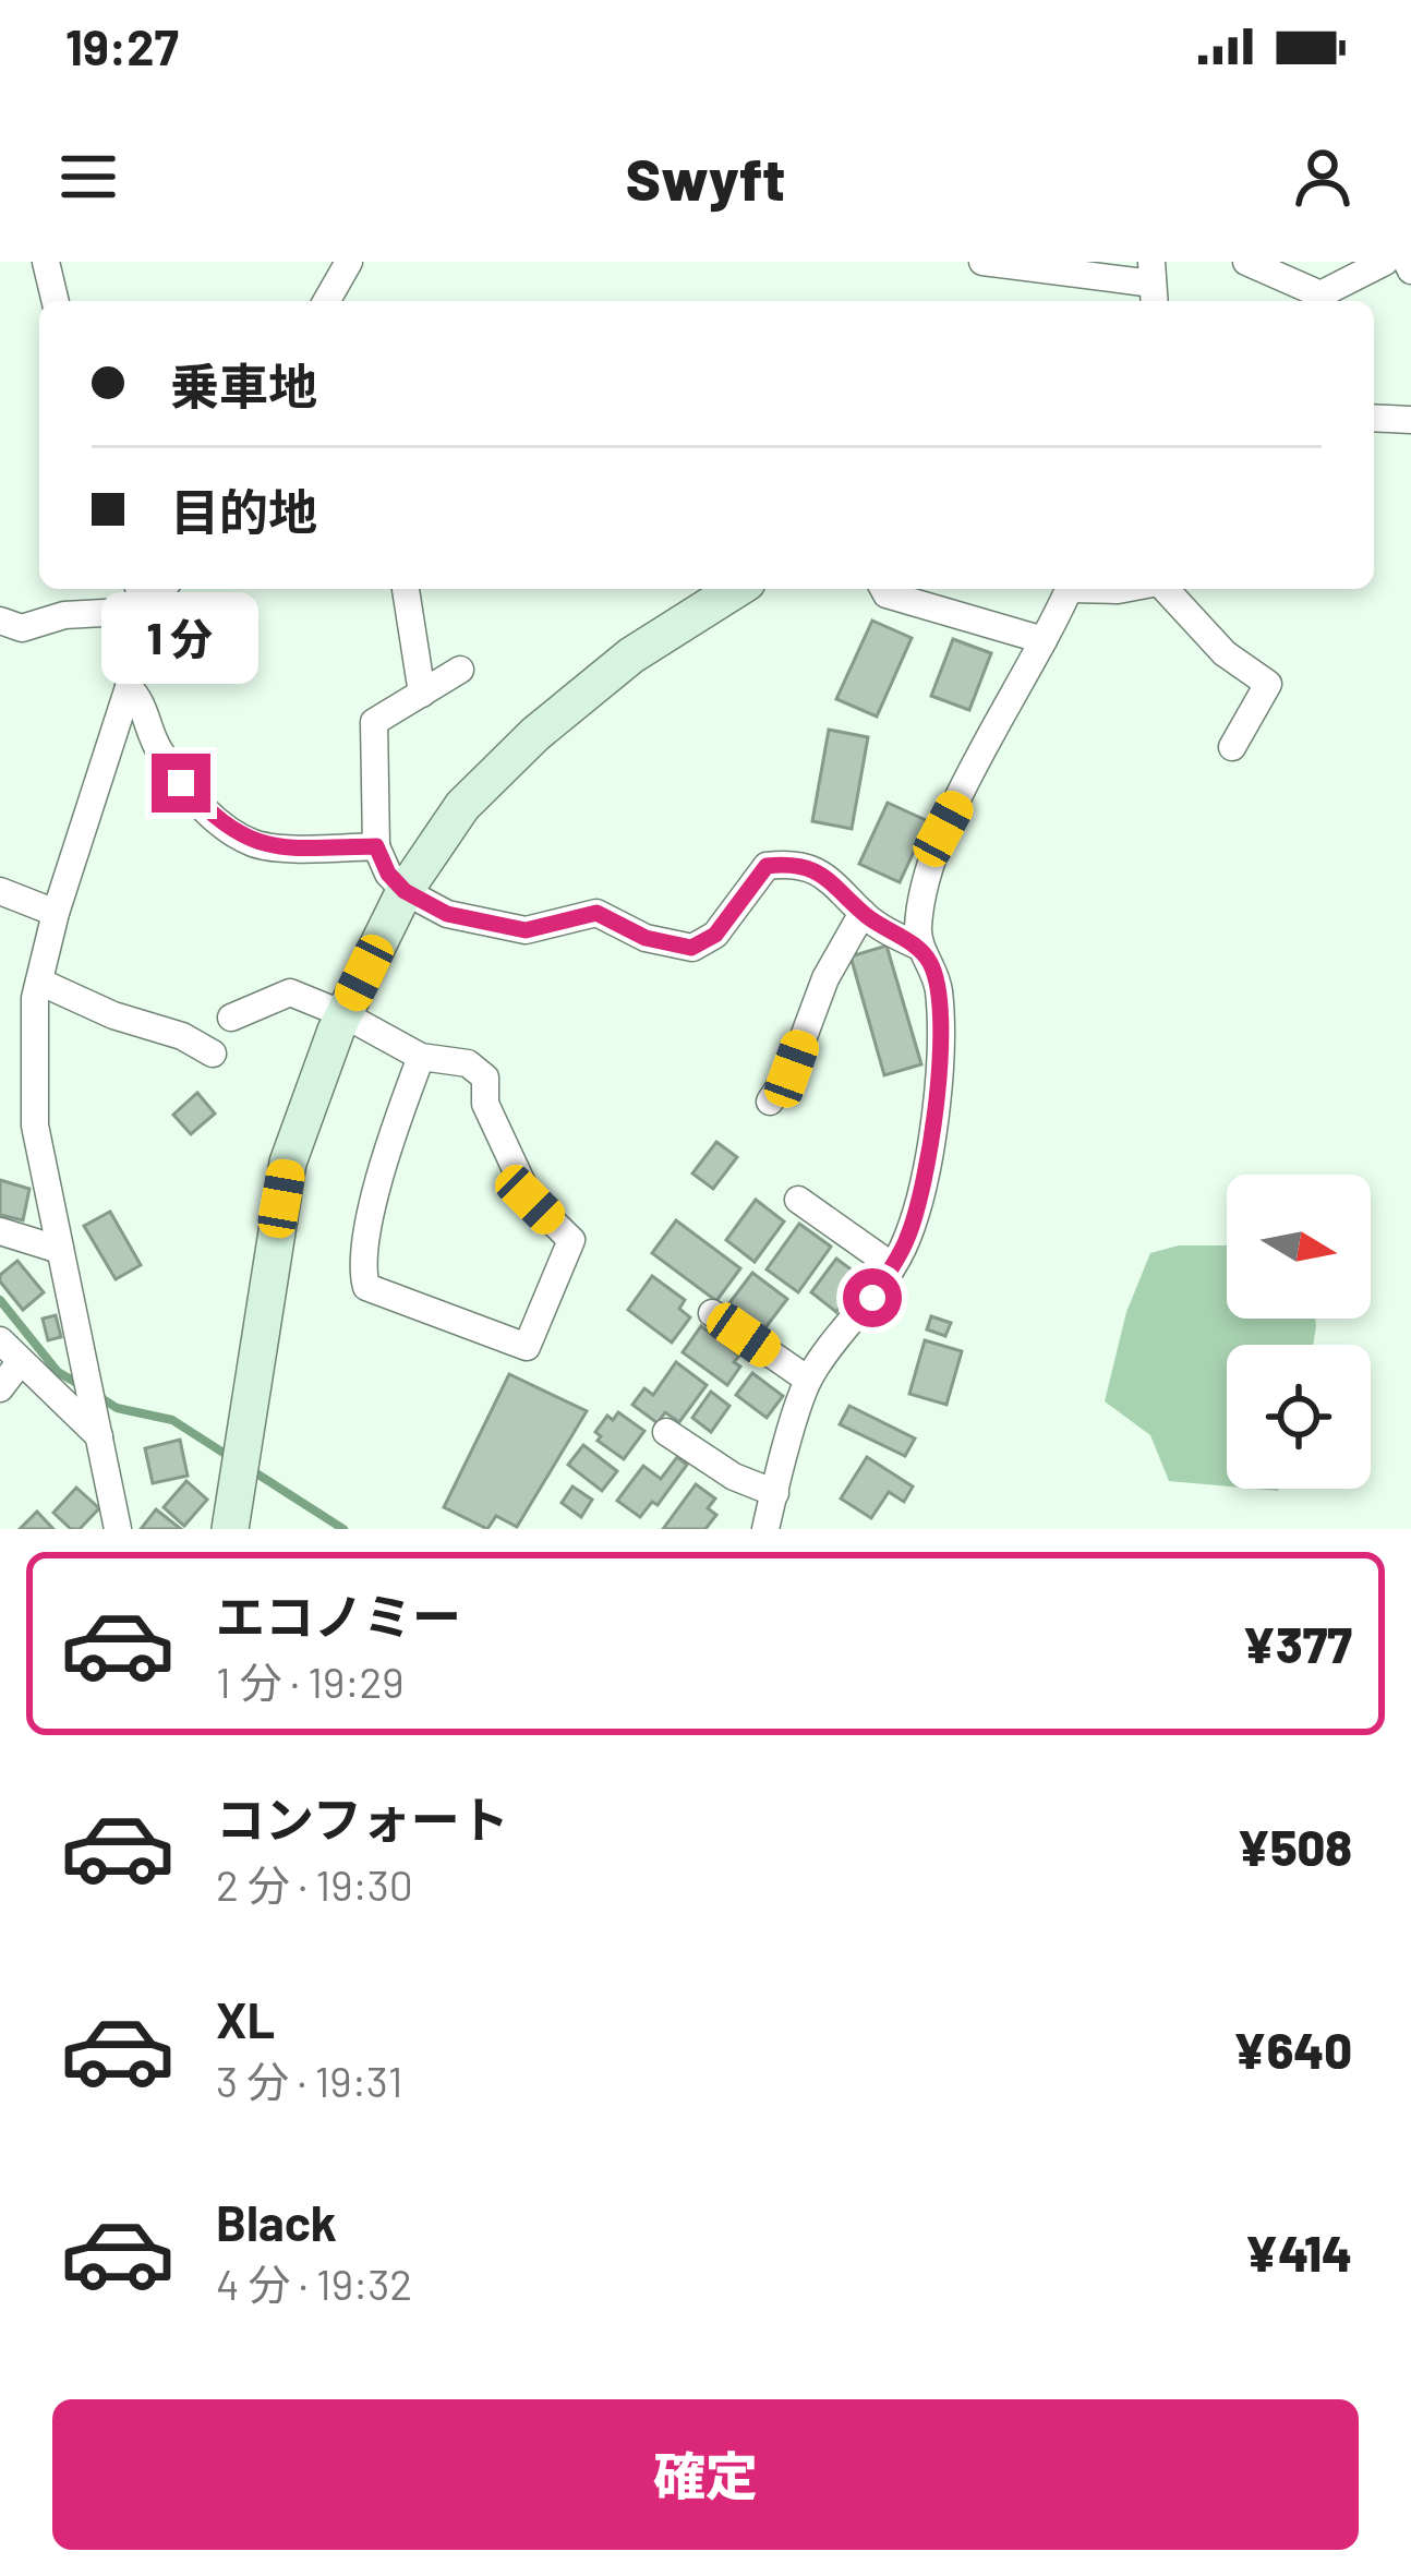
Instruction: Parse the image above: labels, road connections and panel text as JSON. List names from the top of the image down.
{
  "north": "right",
  "page": {
    "status": "19:27",
    "header": "Swyft",
    "banner": ["乗車地", "目的地"],
    "bubble": "1 分",
    "list": [
      {
        "name": "エコノミー",
        "note": "1 分 · 19:29",
        "value": "¥377"
      },
      {
        "name": "コンフォート",
        "note": "2 分 · 19:30",
        "value": "¥508"
      },
      {
        "name": "XL",
        "note": "3 分 · 19:31",
        "value": "¥640"
      },
      {
        "name": "Black",
        "note": "4 分 · 19:32",
        "value": "¥414"
      }
    ],
    "buttons": "確定"
  }
}
